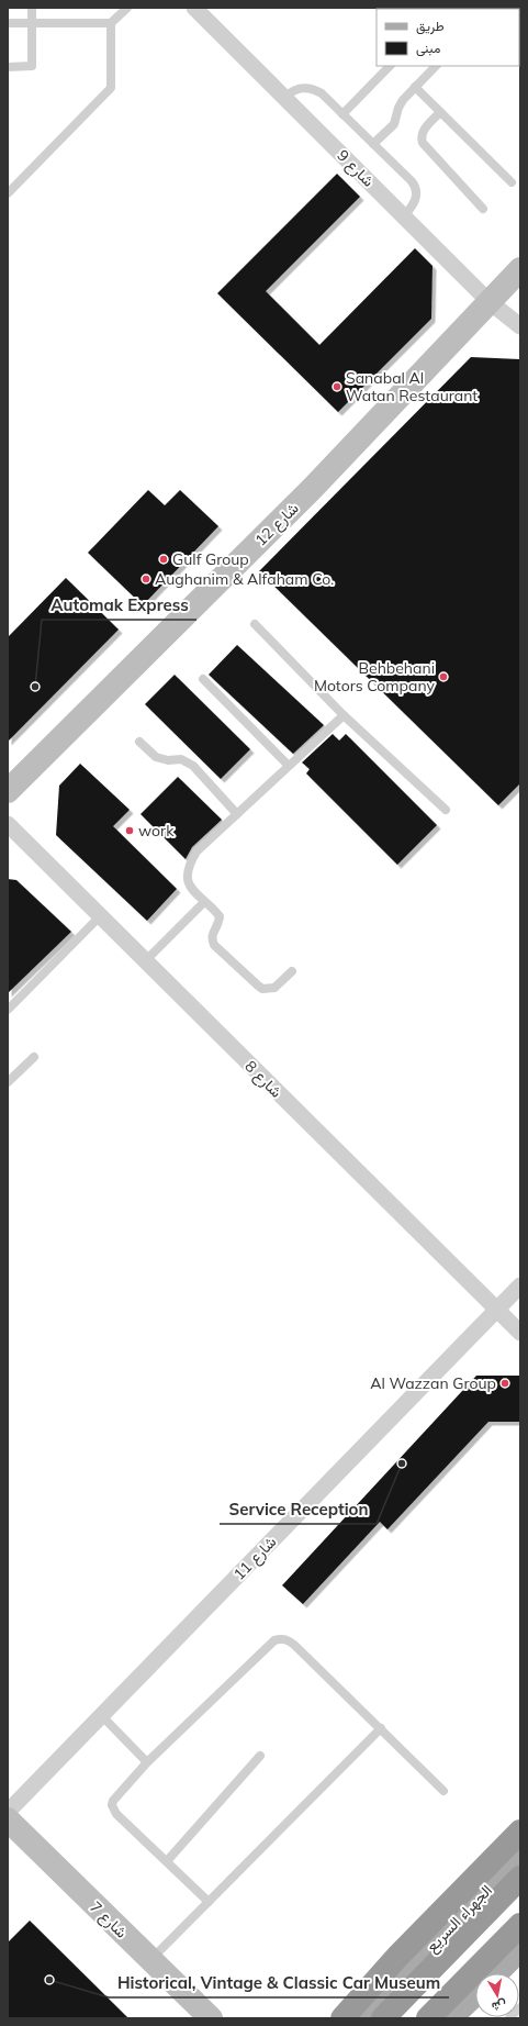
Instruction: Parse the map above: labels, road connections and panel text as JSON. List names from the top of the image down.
{
  "streets": {
    "highway": ["الجهراء السريع"],
    "street": [
      "شارع 9",
      "شارع 12",
      "شارع 8",
      "شارع 11",
      "شارع 7"
    ]
  },
  "crossings": [
    ["شارع 9", "شارع 12"],
    ["شارع 8", "شارع 11"]
  ],
  "places": [
    "Sanabal Al Watan Restaurant",
    "Gulf Group",
    "Aughanim & Alfaham Co.",
    "Behbehani Motors Company",
    "Automak Express",
    "work",
    "Al Wazzan Group",
    "Service Reception",
    "Historical, Vintage & Classic Car Museum"
  ],
  "legend": ["طريق", "مبنى"],
  "north": "bottom"
}
